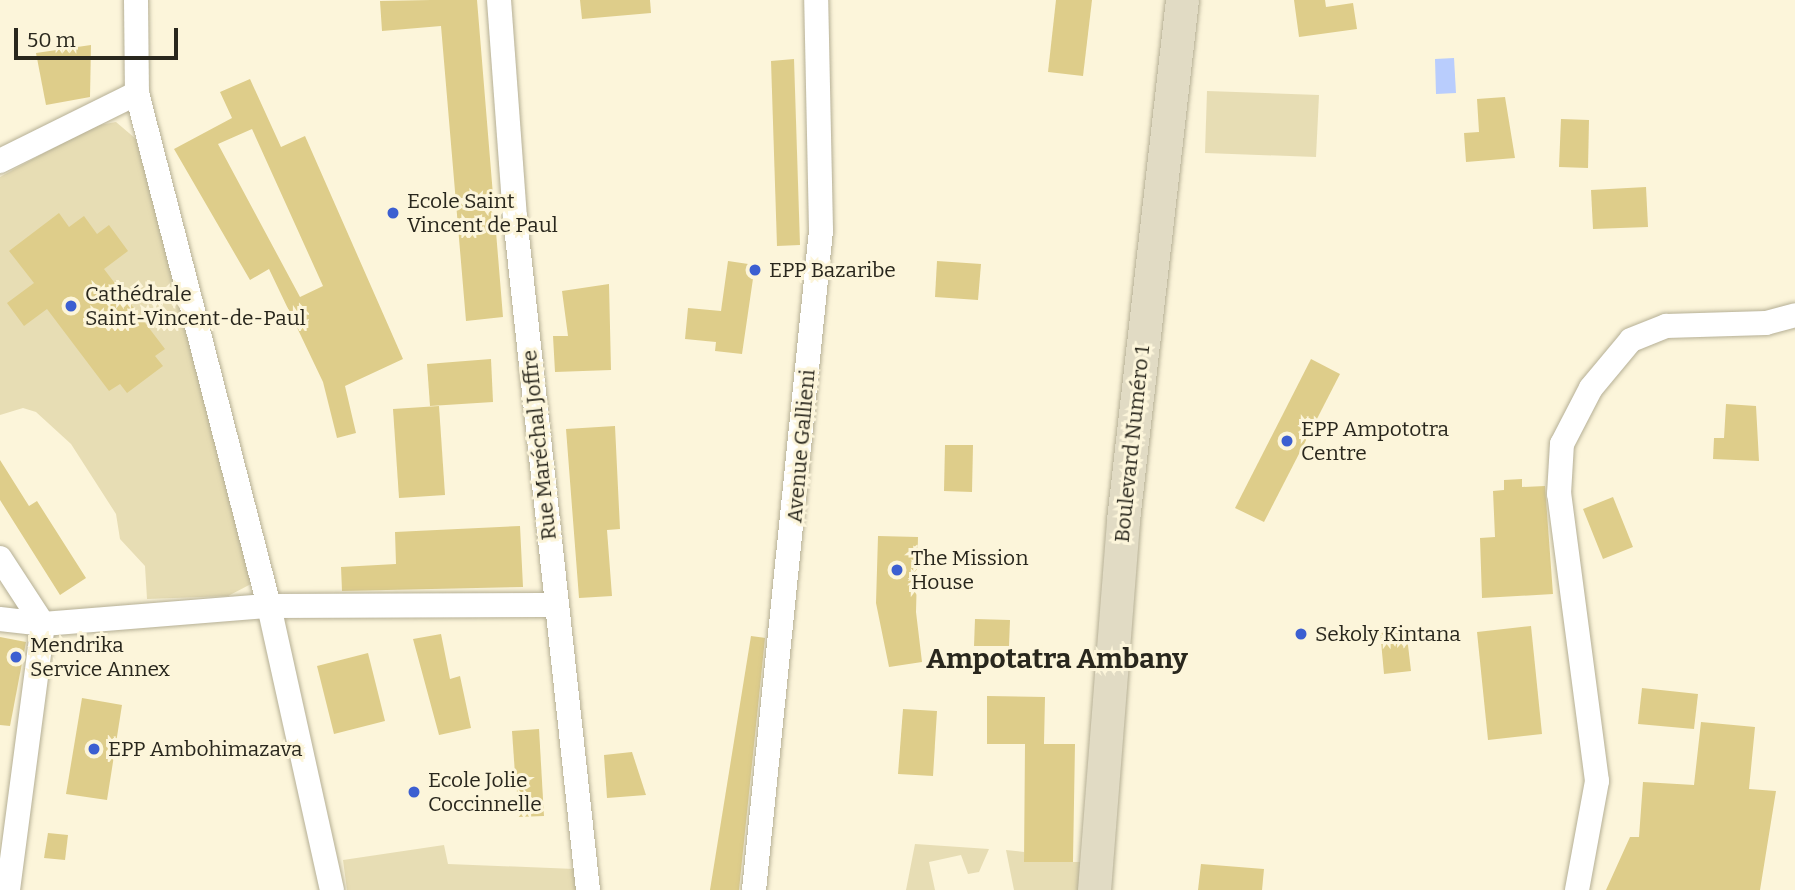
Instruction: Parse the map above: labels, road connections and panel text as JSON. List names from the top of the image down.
{
  "streets": {
    "main road": ["Boulevard Numéro 1"],
    "street": ["Rue Maréchal Joffre", "Avenue Gallieni"]
  },
  "districts": ["Ampotatra Ambany"],
  "places": [
    "Ecole Saint Vincent de Paul",
    "EPP Bazaribe",
    "Cathédrale Saint-Vincent-de-Paul",
    "EPP Ampototra Centre",
    "The Mission House",
    "Sekoly Kintana",
    "Mendrika Service Annex",
    "EPP Ambohimazava",
    "Ecole Jolie Coccinnelle"
  ],
  "scale_bar": "50 m"
}
